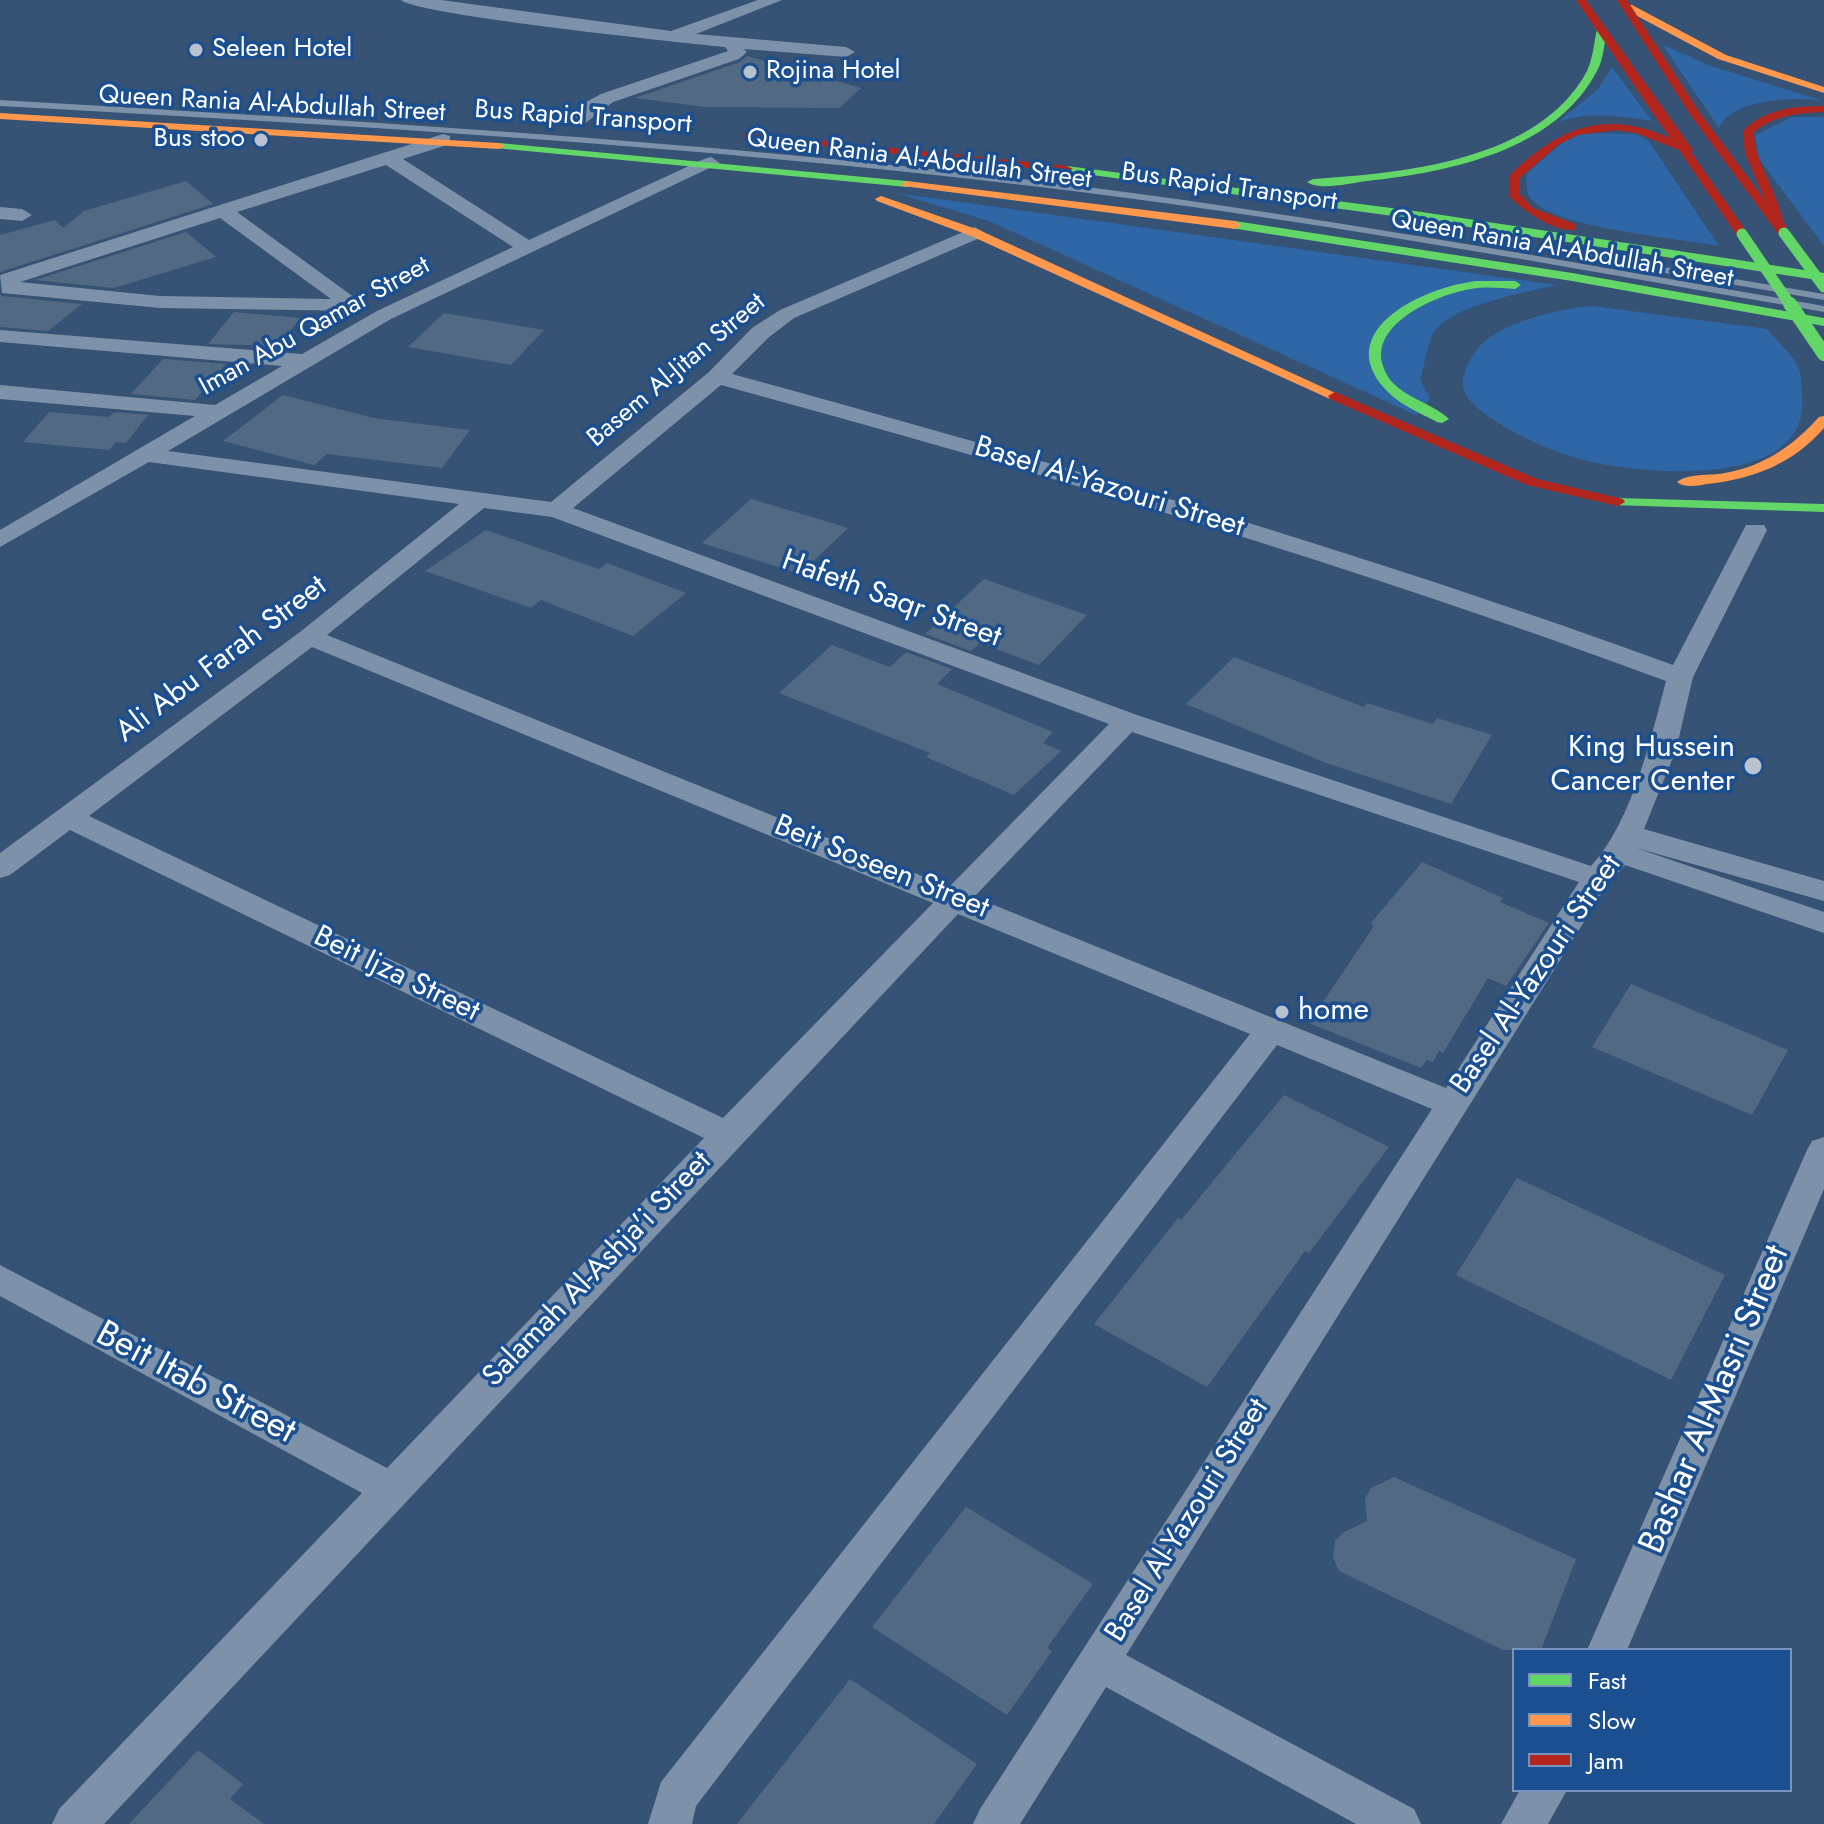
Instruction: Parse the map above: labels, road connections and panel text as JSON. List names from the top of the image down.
{
  "streets": {
    "main road": ["Queen Rania Al-Abdullah Street"],
    "street": [
      "Iman Abu Qamar Street",
      "Basem Al-Jitan Street",
      "Basel Al-Yazouri Street",
      "Hafeth Saqr Street",
      "Ali Abu Farah Street",
      "Beit Soseen Street",
      "Beit Ijza Street",
      "Salamah Al-Ashja'i Street",
      "Beit Itab Street",
      "Bashar Al-Masri Street"
    ],
    "lane": ["Bus Rapid Transport"]
  },
  "crossings": [
    ["Queen Rania Al-Abdullah Street", "Iman Abu Qamar Street"],
    ["Iman Abu Qamar Street", "Hafeth Saqr Street"],
    ["Basem Al-Jitan Street", "Basel Al-Yazouri Street"],
    ["Basem Al-Jitan Street", "Hafeth Saqr Street"],
    ["Basel Al-Yazouri Street", "Hafeth Saqr Street"],
    ["Basel Al-Yazouri Street", "Beit Soseen Street"],
    ["Hafeth Saqr Street", "Ali Abu Farah Street"],
    ["Hafeth Saqr Street", "Salamah Al-Ashja'i Street"],
    ["Ali Abu Farah Street", "Beit Soseen Street"],
    ["Ali Abu Farah Street", "Beit Ijza Street"],
    ["Beit Soseen Street", "Salamah Al-Ashja'i Street"],
    ["Beit Ijza Street", "Salamah Al-Ashja'i Street"],
    ["Salamah Al-Ashja'i Street", "Beit Itab Street"]
  ],
  "places": [
    "Seleen Hotel",
    "Rojina Hotel",
    "Bus stoo",
    "King Hussein Cancer Center",
    "home"
  ],
  "legend": ["Fast", "Slow", "Jam"]
}
